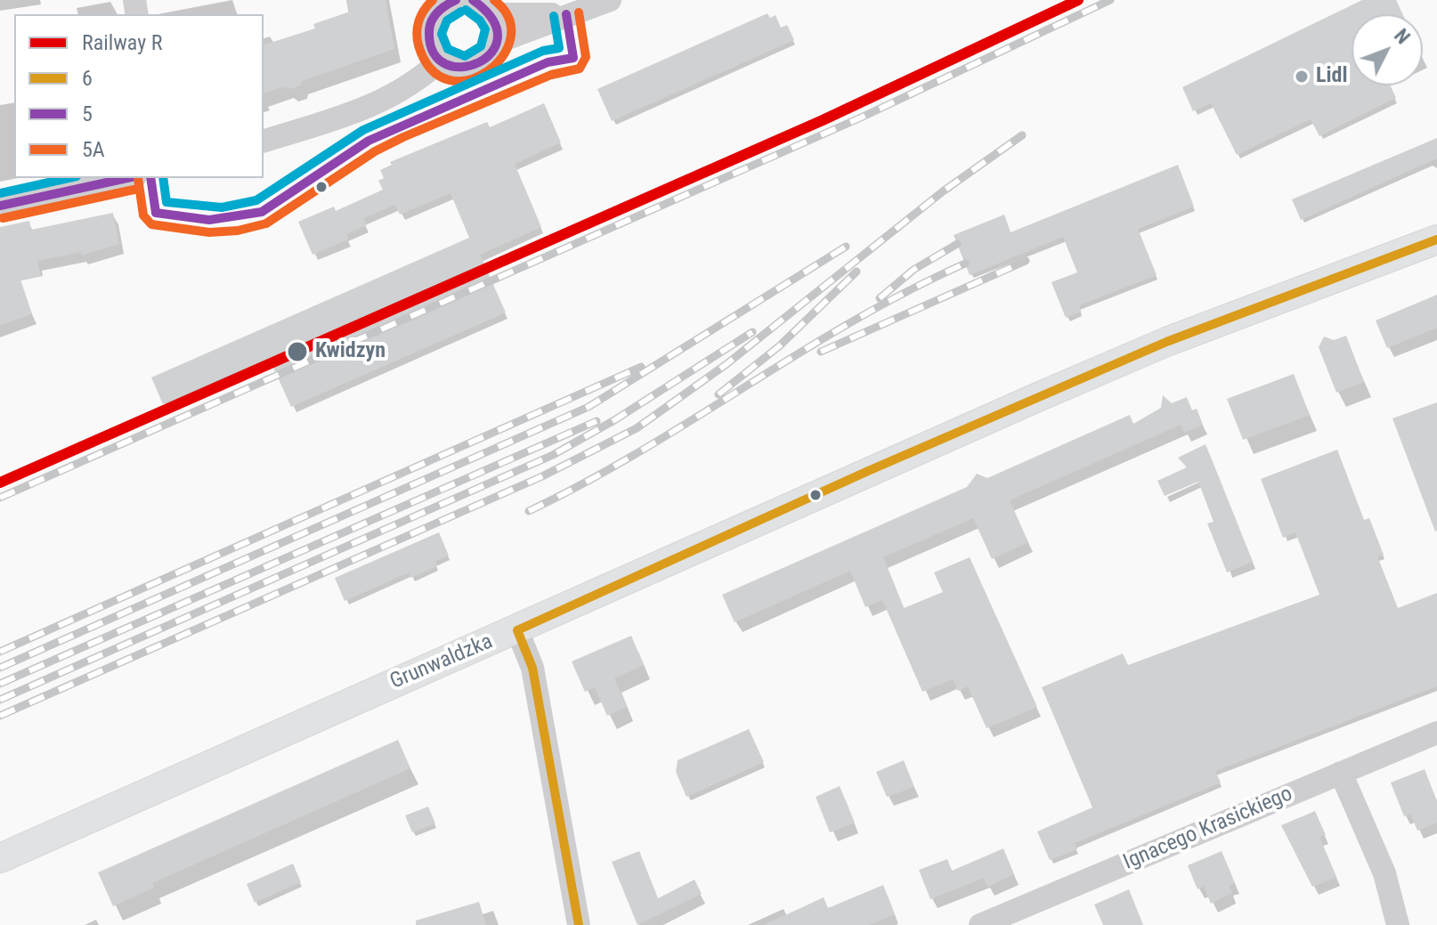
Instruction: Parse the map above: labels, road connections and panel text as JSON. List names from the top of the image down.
{
  "streets": {
    "main road": ["Grunwaldzka"],
    "street": ["Ignacego Krasickiego"]
  },
  "places": ["Lidl", "Kwidzyn"],
  "lines": [
    "rail line R",
    "transit line 5",
    "transit line 5A",
    "transit line 6"
  ],
  "legend": [
    "Railway R",
    "6",
    "5",
    "5A"
  ],
  "north": "top right"
}
